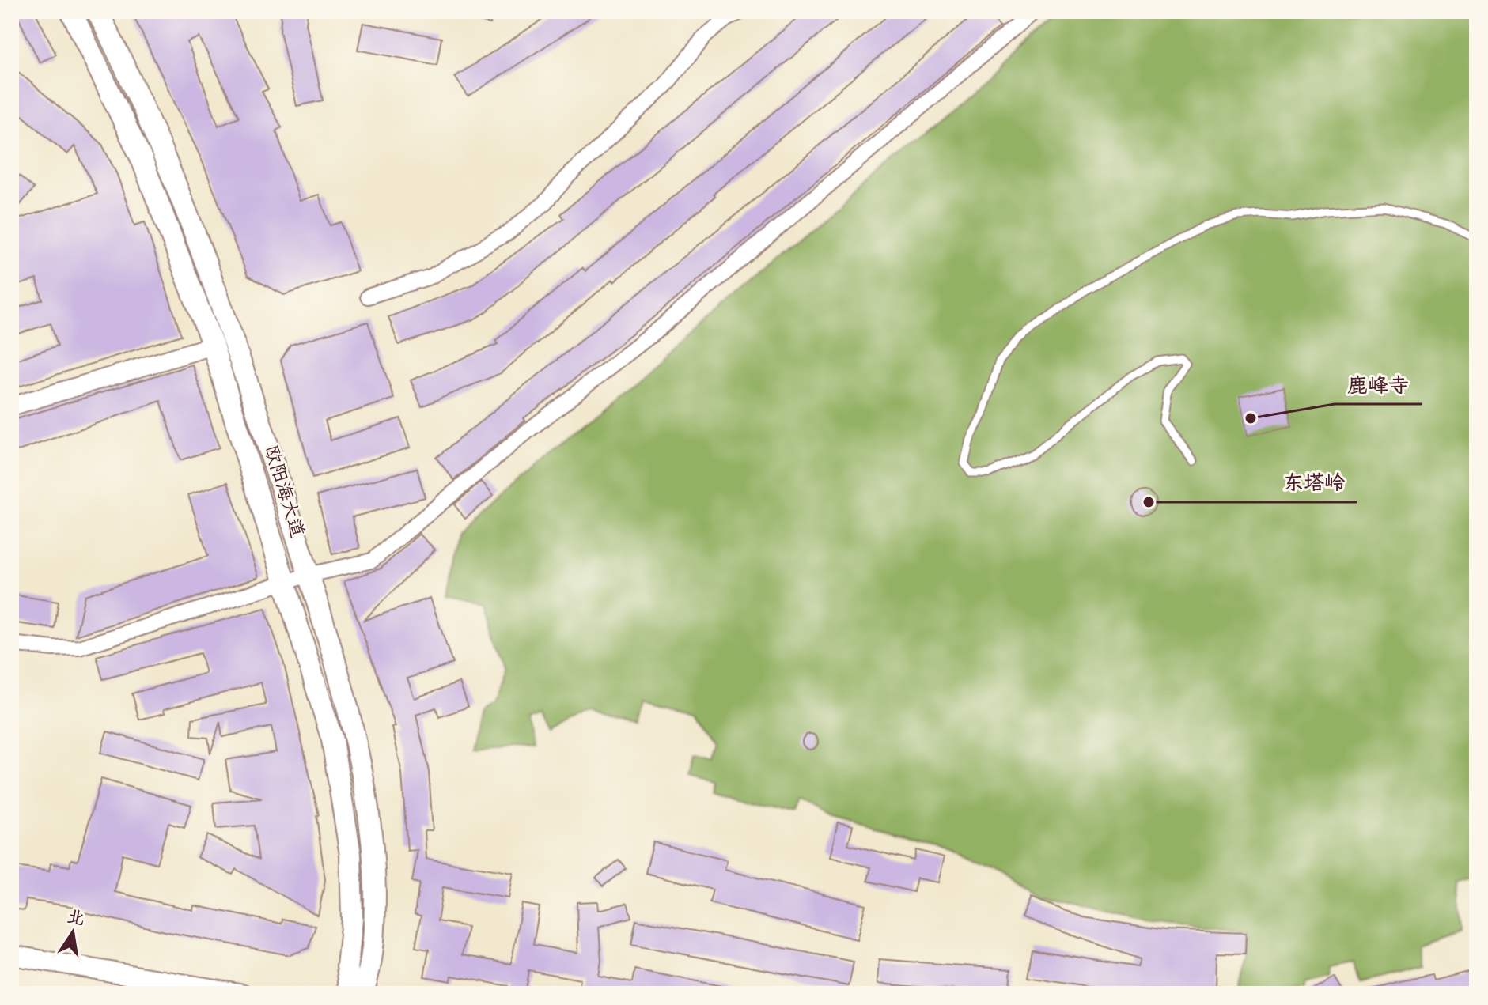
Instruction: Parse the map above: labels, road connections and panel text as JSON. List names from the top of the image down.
{
  "streets": {
    "main road": ["欧阳海大道"]
  },
  "places": ["鹿峰寺", "东塔岭"],
  "north": "top"
}
